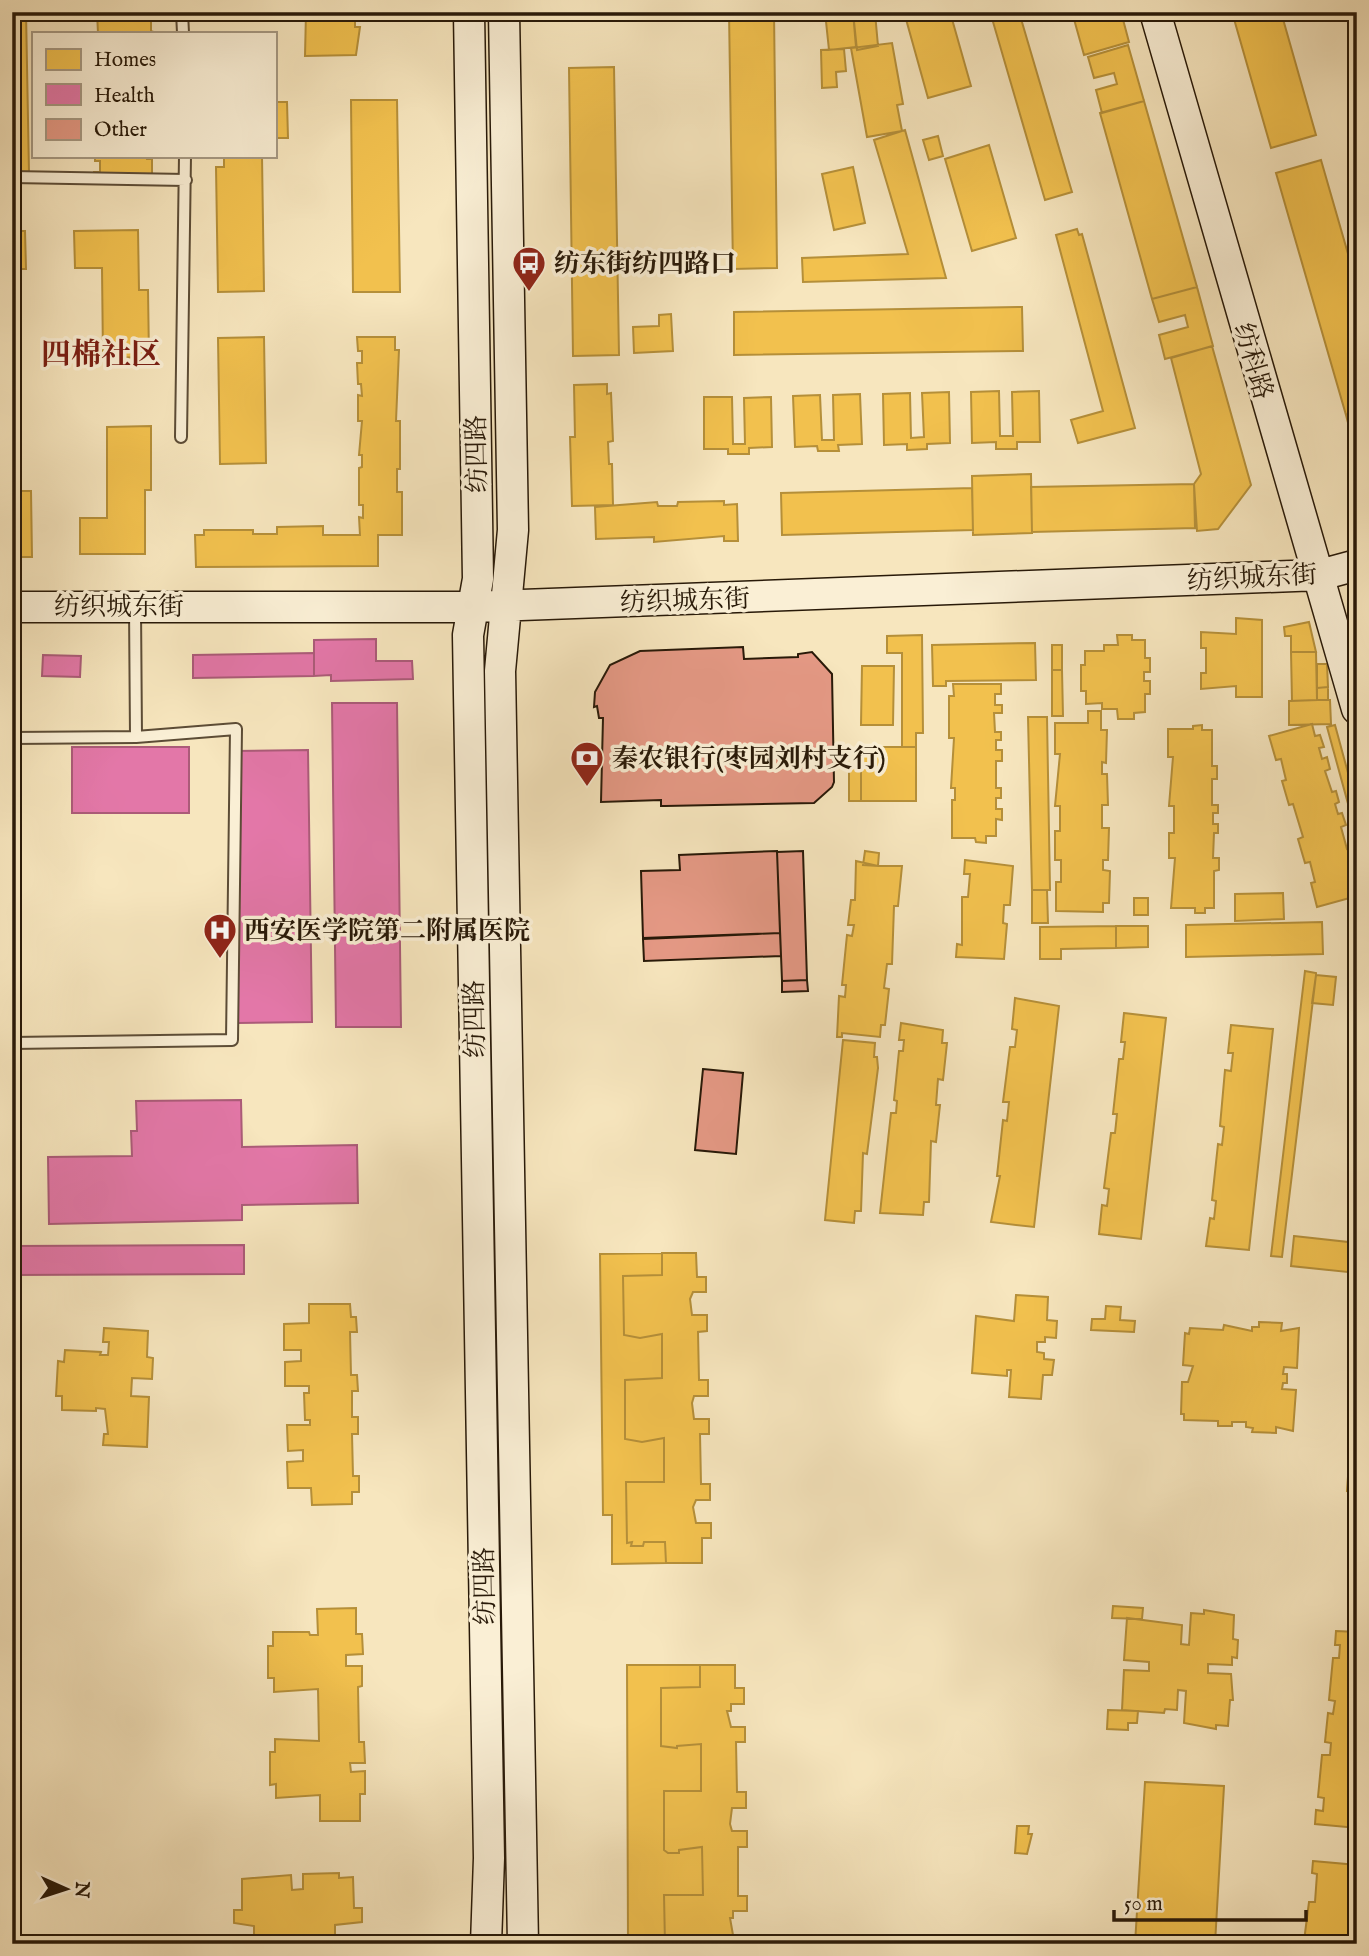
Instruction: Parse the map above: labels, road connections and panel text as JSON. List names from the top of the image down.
{
  "streets": {
    "street": ["纺科路", "纺四路", "纺织城东街"]
  },
  "crossings": [
    ["纺科路", "纺织城东街"],
    ["纺四路", "纺织城东街"]
  ],
  "districts": ["四棉社区"],
  "places": {
    "bus stop": ["纺东街纺四路口"],
    "bank": ["秦农银行(枣园刘村支行)"],
    "hospital": ["西安医学院第二附属医院"]
  },
  "legend": ["Homes", "Health", "Other"],
  "scale_bar": "50 m",
  "north": "right"
}
